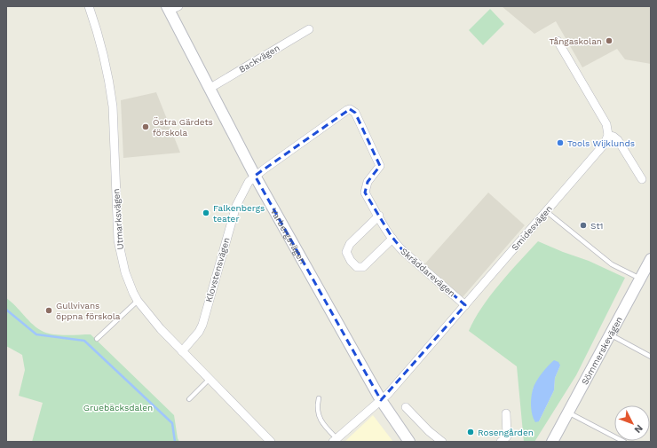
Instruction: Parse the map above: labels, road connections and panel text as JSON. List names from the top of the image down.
{
  "streets": {
    "main road": ["Varbergsvägen", "Sömmerskevägen"],
    "street": [
      "Backvägen",
      "Utmarksvägen",
      "Smidesvägen",
      "Klovstensvägen",
      "Skräddarevägen"
    ]
  },
  "crossings": [
    ["Backvägen", "Varbergsvägen"],
    ["Utmarksvägen", "Klovstensvägen"],
    ["Smidesvägen", "Varbergsvägen"],
    ["Smidesvägen", "Skräddarevägen"],
    ["Varbergsvägen", "Klovstensvägen"],
    ["Klovstensvägen", "Skräddarevägen"]
  ],
  "parks": ["Gruebäcksdalen"],
  "places": [
    "Tångaskolan",
    "Östra Gärdets förskola",
    "Tools Wijklunds",
    "Falkenbergs teater",
    "St1",
    "Gullvivans öppna förskola",
    "Rosengården"
  ],
  "north": "bottom right"
}
